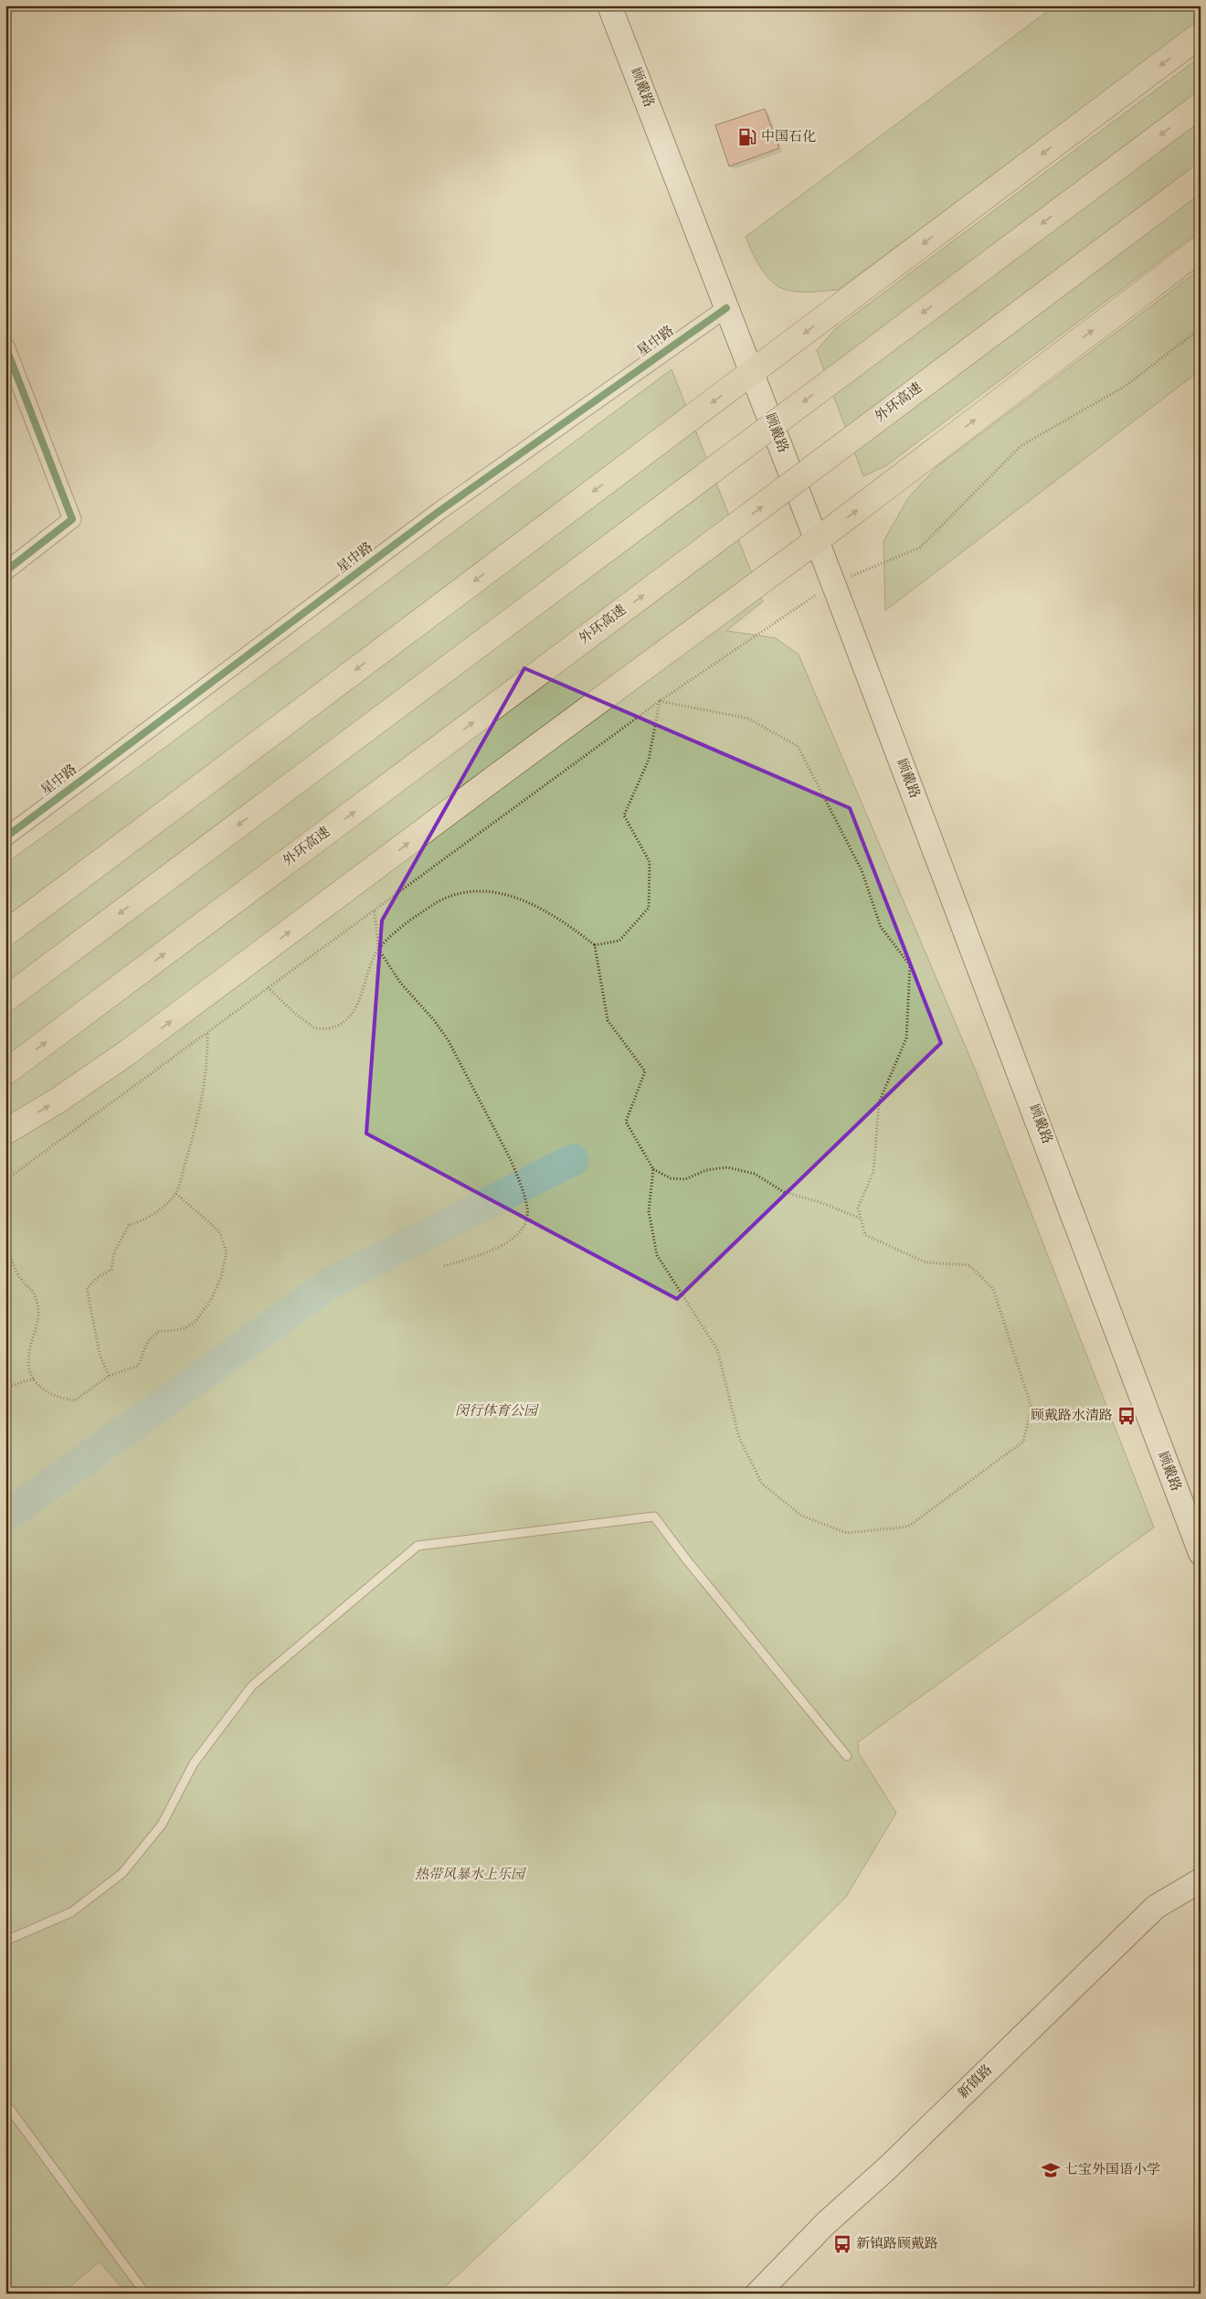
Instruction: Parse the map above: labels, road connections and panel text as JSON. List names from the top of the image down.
{
  "streets": {
    "highway": ["外环高速"],
    "main road": ["顾戴路", "新镇路"],
    "street": ["星中路"]
  },
  "crossings": [
    ["顾戴路", "星中路"]
  ],
  "parks": ["闵行体育公园", "热带风暴水上乐园"],
  "places": {
    "fuel station": ["中国石化"],
    "bus stop": ["顾戴路水清路", "新镇路顾戴路"],
    "school or university": ["七宝外国语小学"]
  }
}
